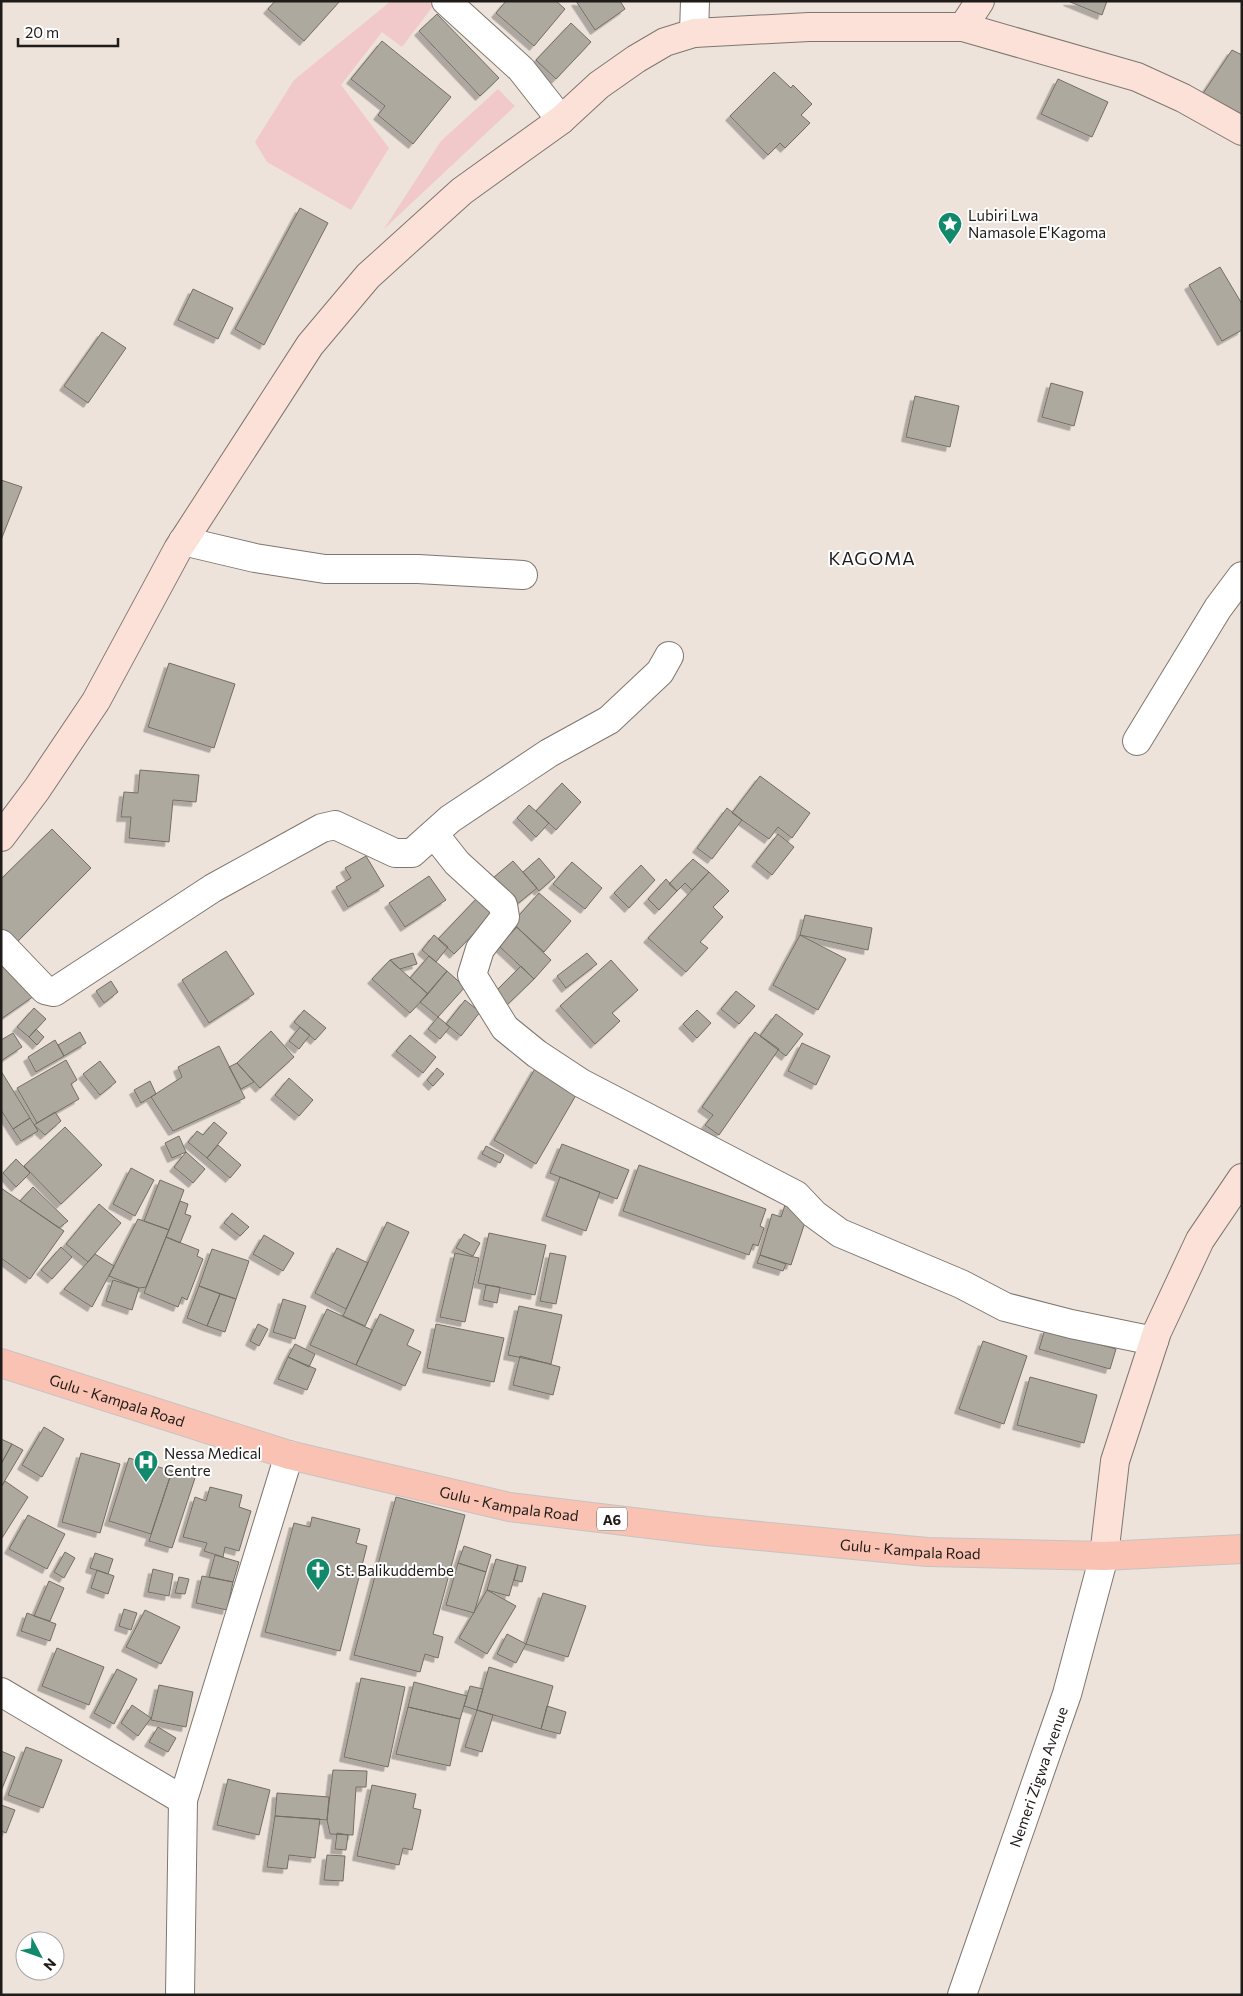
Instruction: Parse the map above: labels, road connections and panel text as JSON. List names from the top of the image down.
{
  "streets": {
    "main road": ["Gulu - Kampala Road", "A6"],
    "street": ["Nemeri Zigwa Avenue"]
  },
  "crossings": [
    ["Gulu - Kampala Road", "Nemeri Zigwa Avenue"]
  ],
  "districts": ["KAGOMA"],
  "places": {
    "place": ["Lubiri Lwa Namasole E'Kagoma"],
    "hospital": ["Nessa Medical Centre"],
    "church": ["St. Balikuddembe"]
  },
  "scale_bar": "20 m",
  "north": "bottom right"
}
